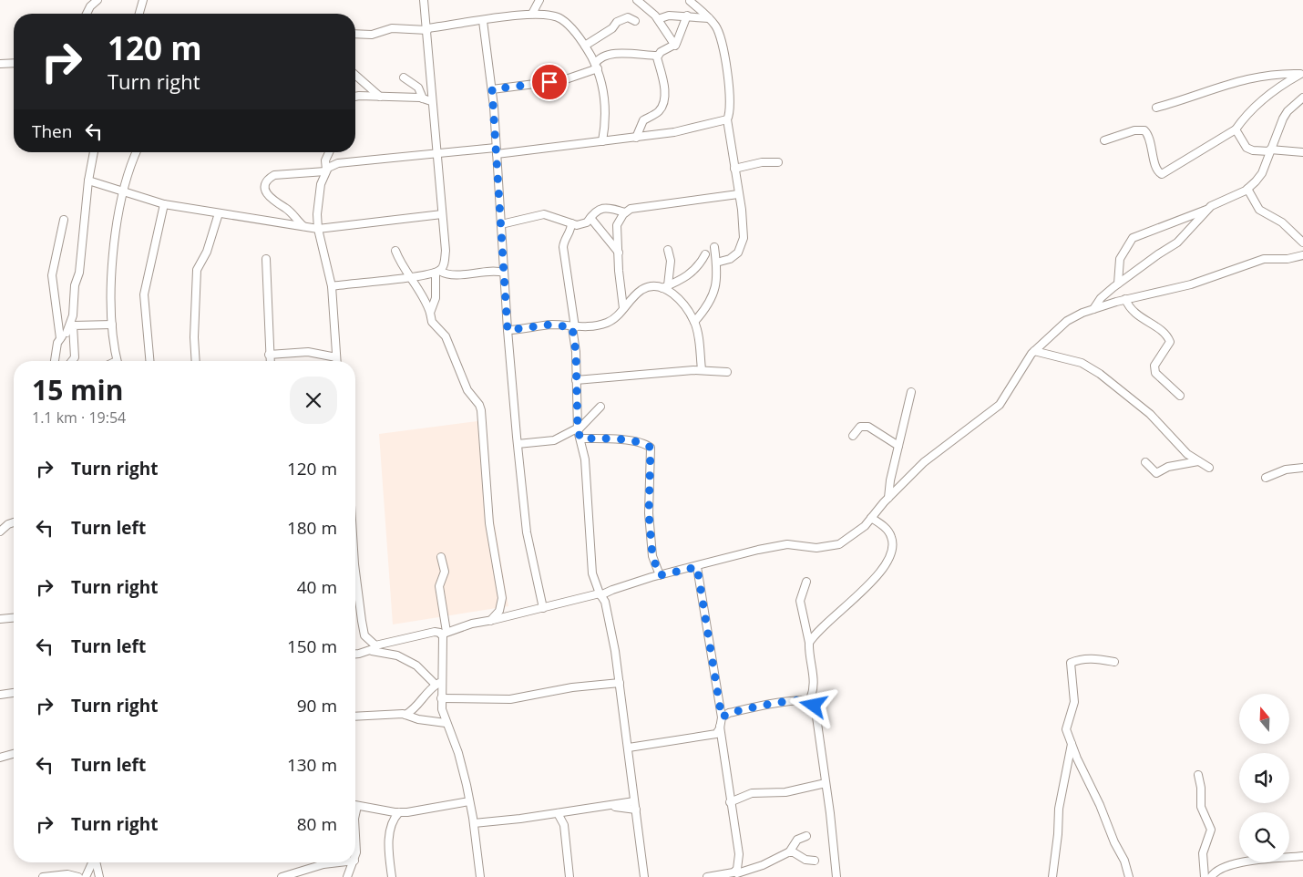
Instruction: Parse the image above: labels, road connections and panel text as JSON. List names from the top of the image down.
{
  "north": "top",
  "page": {
    "turn": ["120 m", "Turn right"],
    "then": "Then",
    "heading": ["15 min", "1.1 km · 19:54"],
    "list": [
      {
        "name": "Turn right",
        "value": "120 m"
      },
      {
        "name": "Turn left",
        "value": "180 m"
      },
      {
        "name": "Turn right",
        "value": "40 m"
      },
      {
        "name": "Turn left",
        "value": "150 m"
      },
      {
        "name": "Turn right",
        "value": "90 m"
      },
      {
        "name": "Turn left",
        "value": "130 m"
      },
      {
        "name": "Turn right",
        "value": "80 m"
      }
    ]
  }
}
